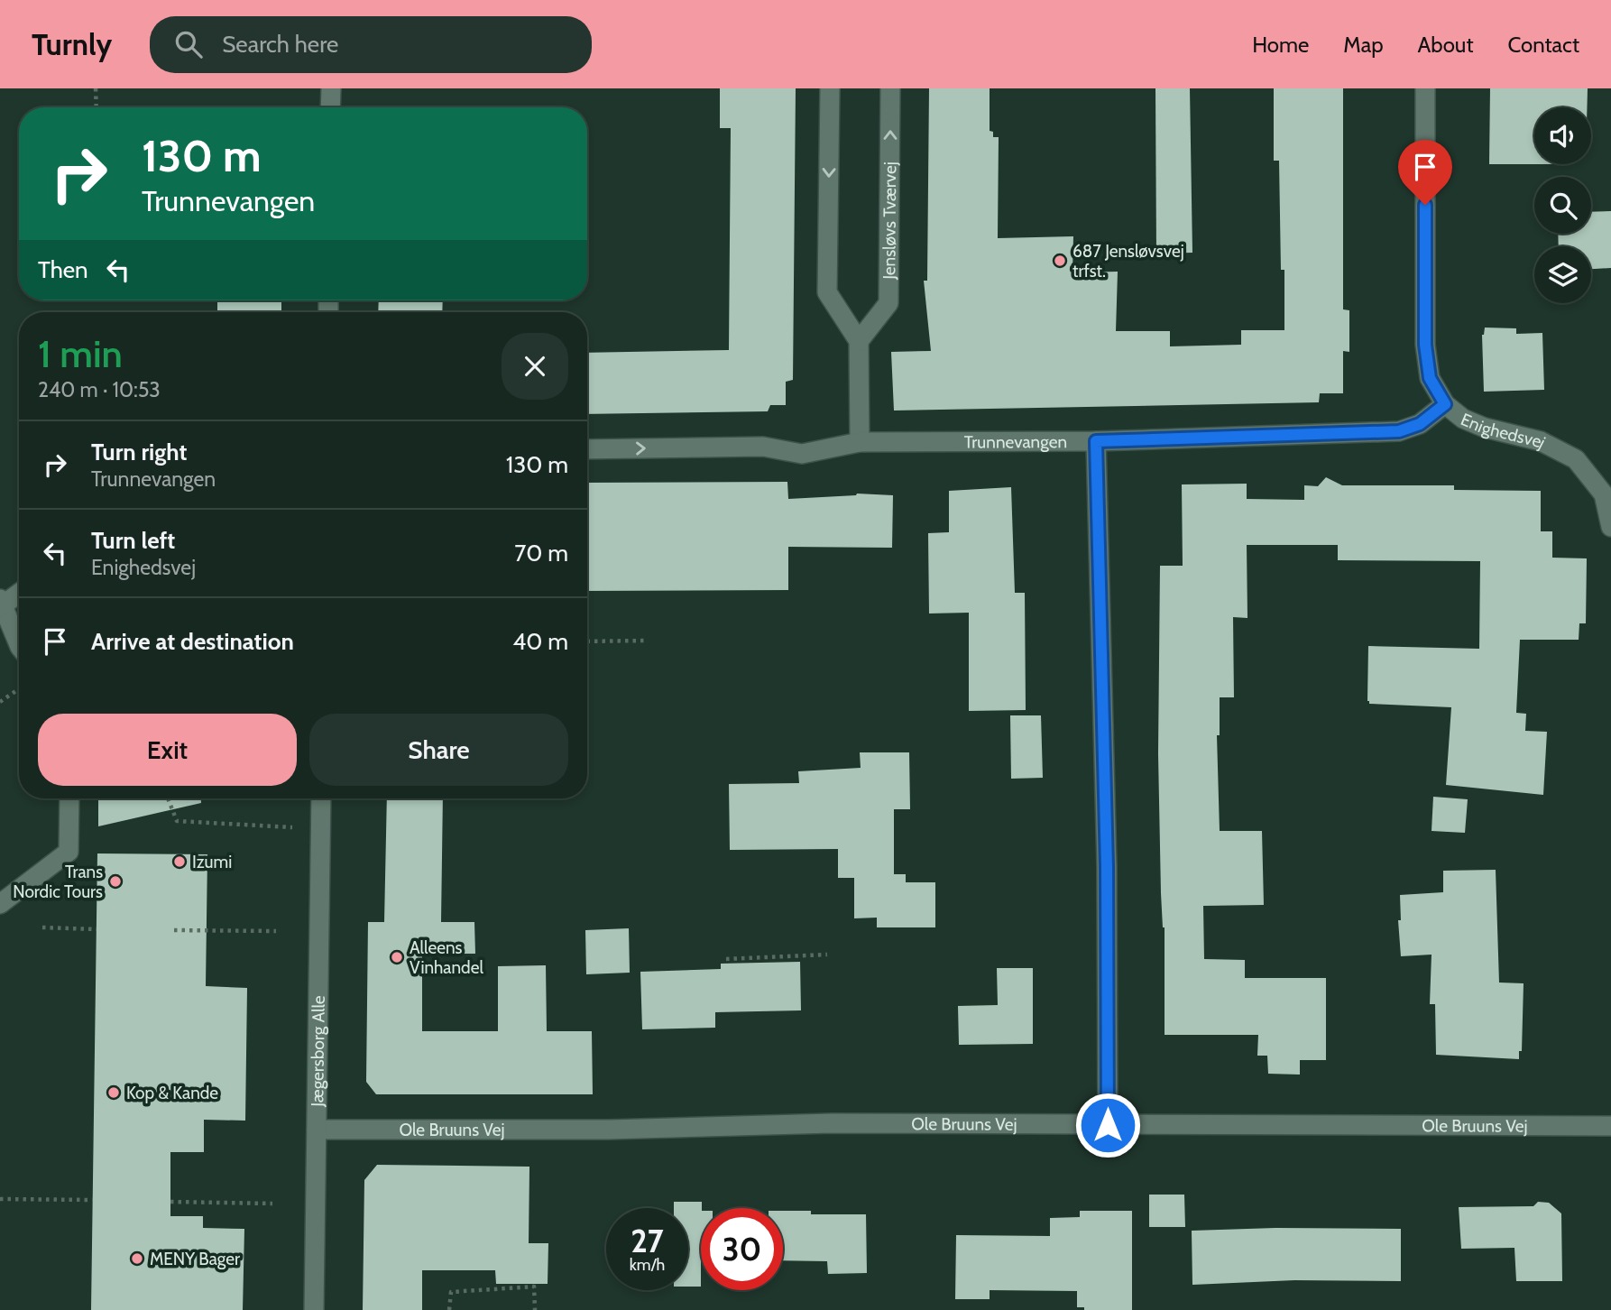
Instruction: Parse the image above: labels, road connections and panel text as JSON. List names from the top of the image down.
{
  "streets": {
    "street": [
      "Jensløvs Tværvej",
      "Enighedsvej",
      "Trunnevangen",
      "Jægersborg Alle",
      "Ole Bruuns Vej"
    ]
  },
  "crossings": [
    ["Enighedsvej", "Trunnevangen"],
    ["Jægersborg Alle", "Ole Bruuns Vej"]
  ],
  "places": [
    "687 Jensløvsvej trfst.",
    "Izumi",
    "Trans Nordic Tours",
    "Alleens Vinhandel",
    "Kop & Kande",
    "MENY Bager"
  ],
  "page": {
    "header": "Turnly",
    "search": "Search here",
    "nav": [
      "Home",
      "Map",
      "About",
      "Contact"
    ],
    "turn": ["130 m", "Trunnevangen"],
    "then": "Then",
    "heading": ["1 min", "240 m · 10:53"],
    "list": [
      {
        "name": "Turn right",
        "note": "Trunnevangen",
        "value": "130 m"
      },
      {
        "name": "Turn left",
        "note": "Enighedsvej",
        "value": "70 m"
      },
      {
        "name": "Arrive at destination",
        "value": "40 m"
      }
    ],
    "buttons": ["Exit", "Share"],
    "speed": "27 km/h",
    "limit": "30"
  }
}
